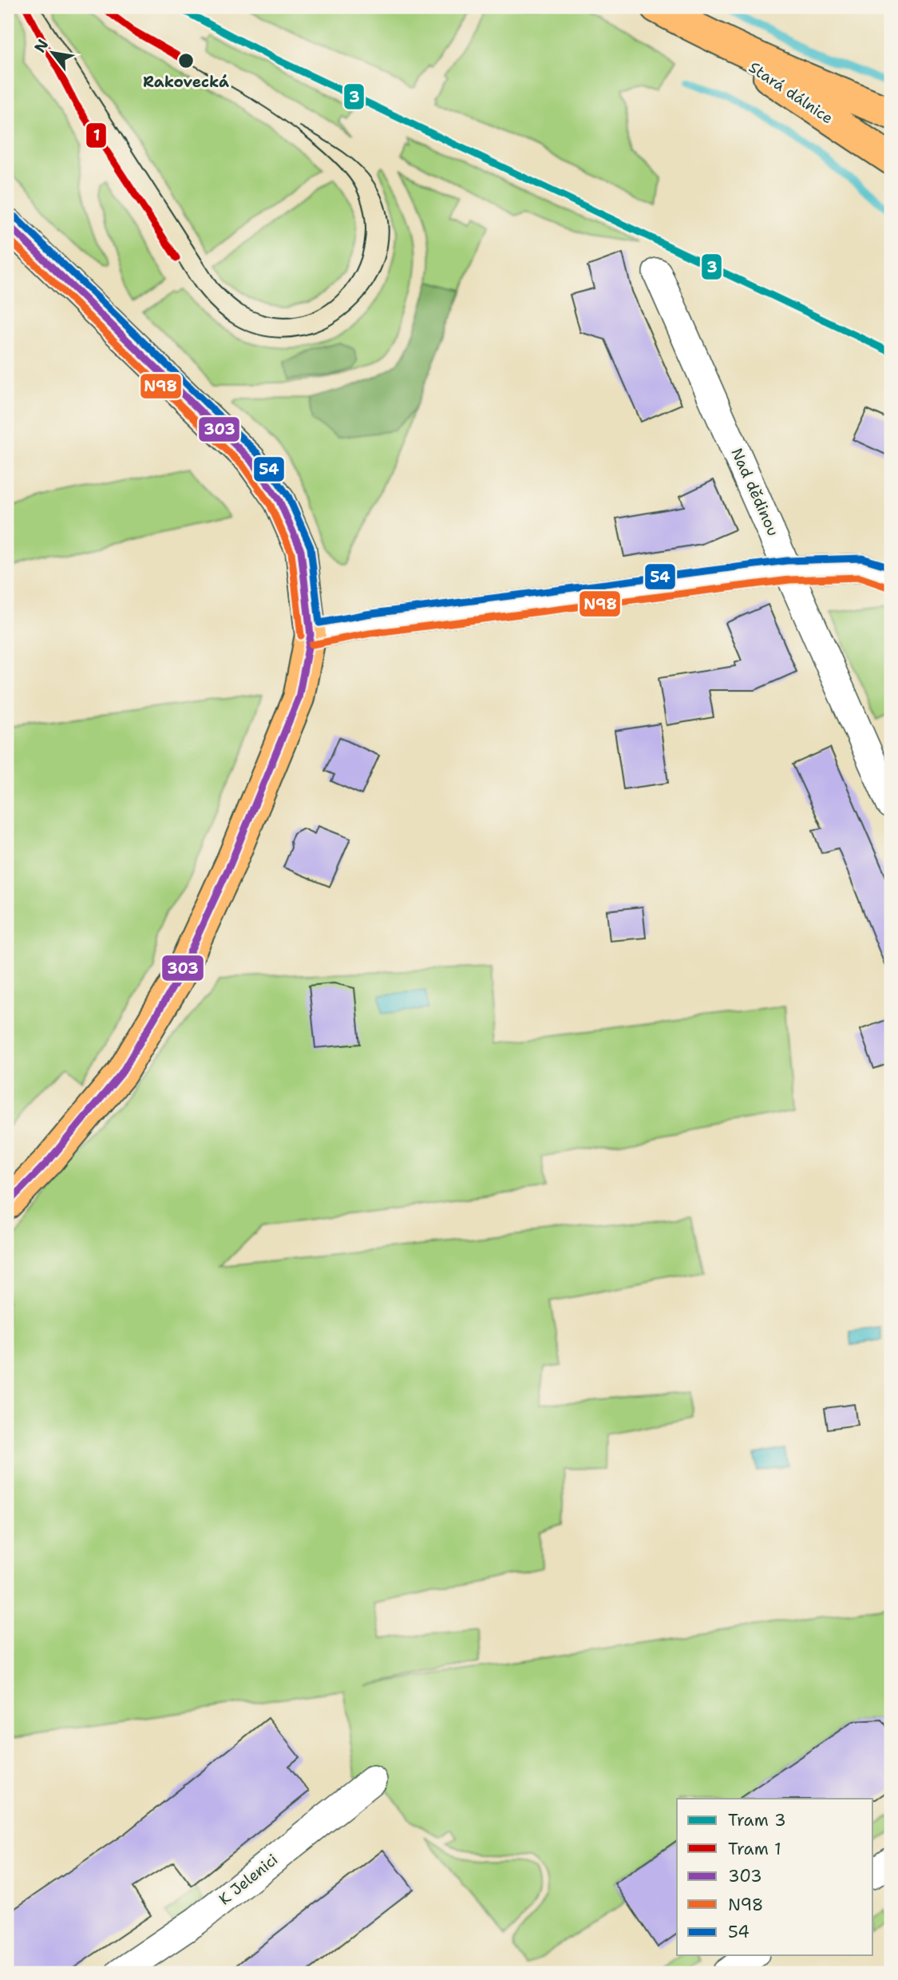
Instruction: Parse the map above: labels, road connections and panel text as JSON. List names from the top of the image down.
{
  "streets": {
    "main road": ["Stará dálnice"],
    "street": ["Nad dědinou", "K Jelenici"]
  },
  "places": ["Rakovecká"],
  "lines": [
    "tram line 3",
    "tram line 1",
    "transit line 54",
    "transit line 303",
    "transit line N98"
  ],
  "legend": [
    "Tram 3",
    "Tram 1",
    "303",
    "N98",
    "54"
  ],
  "north": "top left"
}
